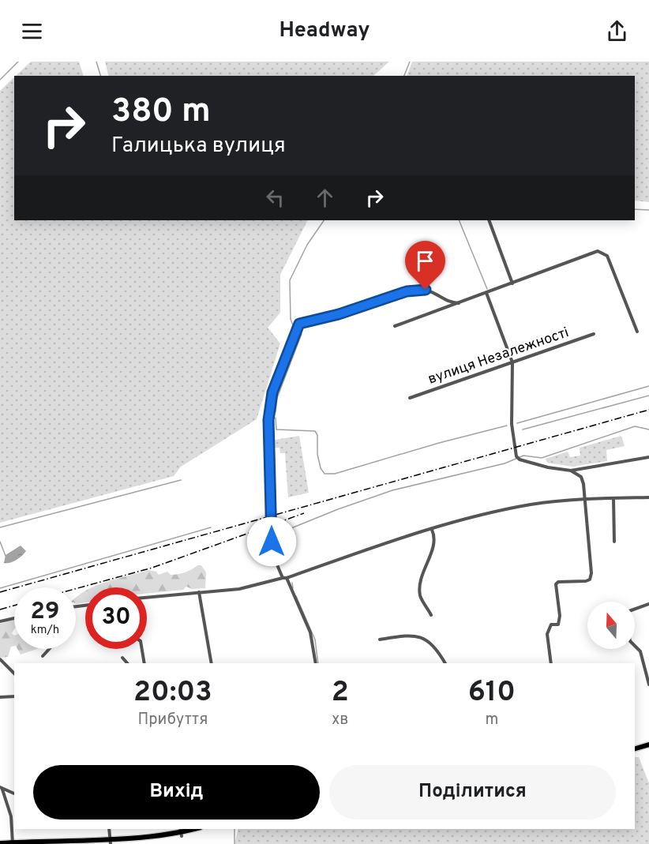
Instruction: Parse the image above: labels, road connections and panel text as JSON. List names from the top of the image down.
{
  "streets": {
    "street": ["вулиця Незалежності"]
  },
  "north": "top",
  "page": {
    "header": "Headway",
    "turn": ["380 m", "Галицька вулиця"],
    "speed": "29 km/h",
    "limit": "30",
    "eta": [
      "20:03",
      "Прибуття",
      "2",
      "хв",
      "610",
      "m"
    ],
    "buttons": ["Вихід", "Поділитися"]
  }
}
